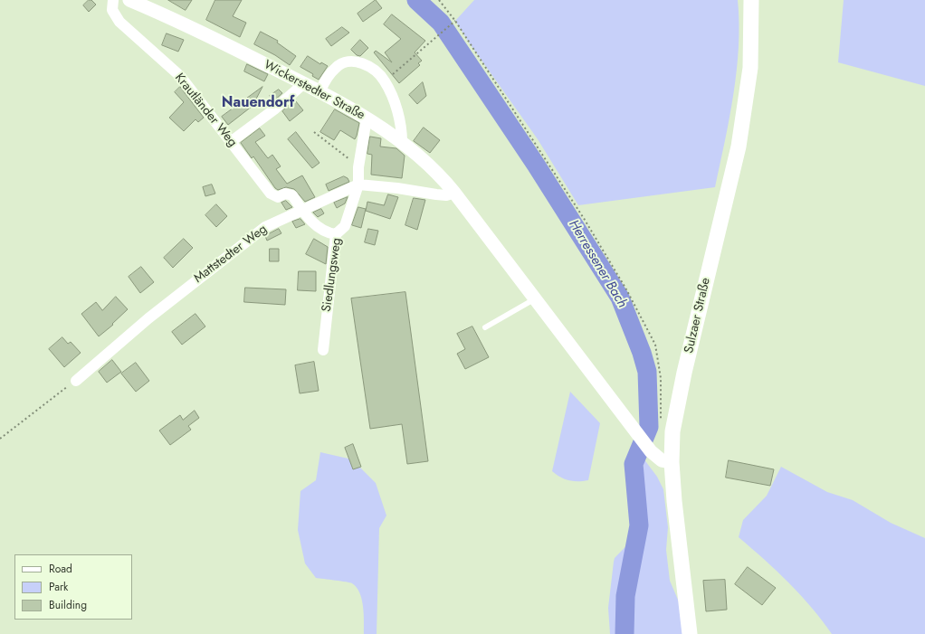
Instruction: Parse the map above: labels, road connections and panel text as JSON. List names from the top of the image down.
{
  "streets": {
    "main road": ["Sulzaer Straße"],
    "street": [
      "Wickerstedter Straße",
      "Krautländer Weg",
      "Mattstedter Weg",
      "Siedlungsweg"
    ]
  },
  "crossings": [
    ["Wickerstedter Straße", "Mattstedter Weg"],
    ["Wickerstedter Straße", "Siedlungsweg"],
    ["Wickerstedter Straße", "Sulzaer Straße"],
    ["Krautländer Weg", "Mattstedter Weg"],
    ["Mattstedter Weg", "Siedlungsweg"]
  ],
  "districts": ["Nauendorf"],
  "water": ["Herressener Bach"],
  "legend": ["Road", "Park", "Building"]
}
